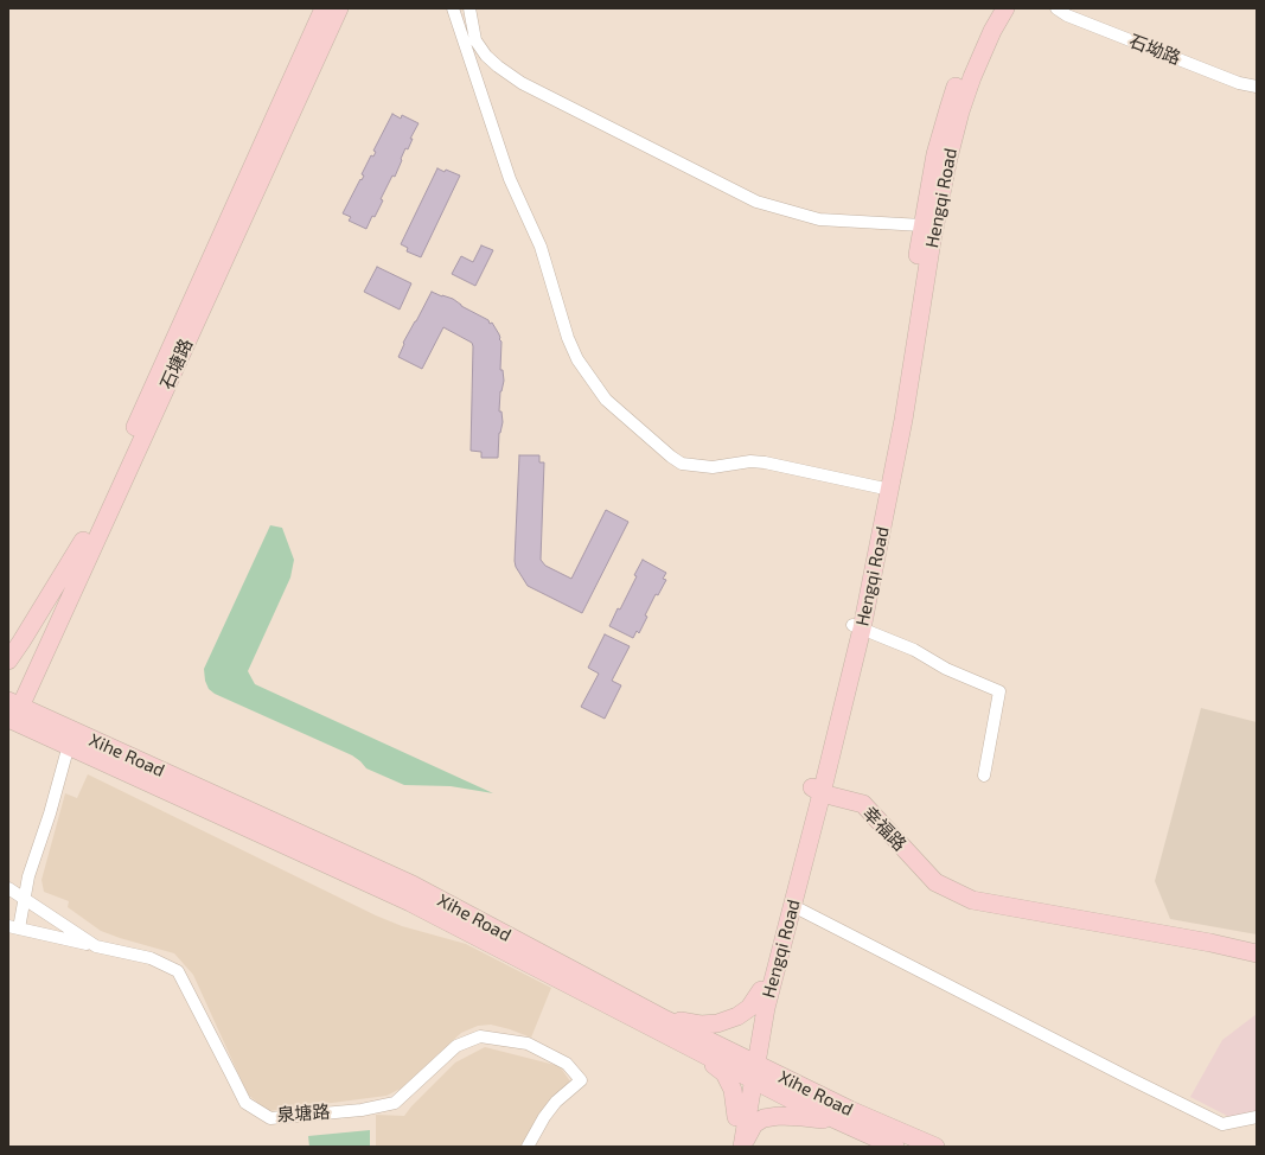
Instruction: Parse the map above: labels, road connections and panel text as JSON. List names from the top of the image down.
{
  "streets": {
    "street": [
      "石坳路",
      "Hengqi Road",
      "石塘路",
      "Xihe Road",
      "幸福路",
      "泉塘路"
    ]
  },
  "crossings": [
    ["Hengqi Road", "Xihe Road"],
    ["Hengqi Road", "幸福路"],
    ["石塘路", "Xihe Road"]
  ]
}
